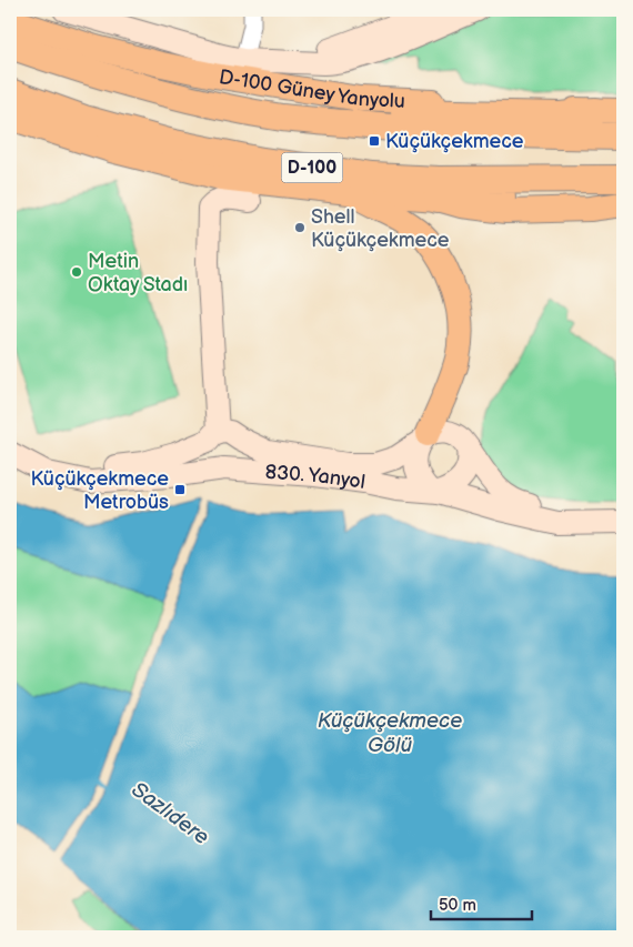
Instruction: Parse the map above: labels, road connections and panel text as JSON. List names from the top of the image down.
{
  "streets": {
    "highway": ["D-100"],
    "main road": ["D-100 Güney Yanyolu", "830. Yanyol"]
  },
  "water": ["Küçükçekmece Gölü", "Sazlıdere"],
  "places": {
    "transit": ["Küçükçekmece", "Küçükçekmece Metrobüs"],
    "other": ["Shell Küçükçekmece", "Metin Oktay Stadı"]
  },
  "scale_bar": "50 m"
}
